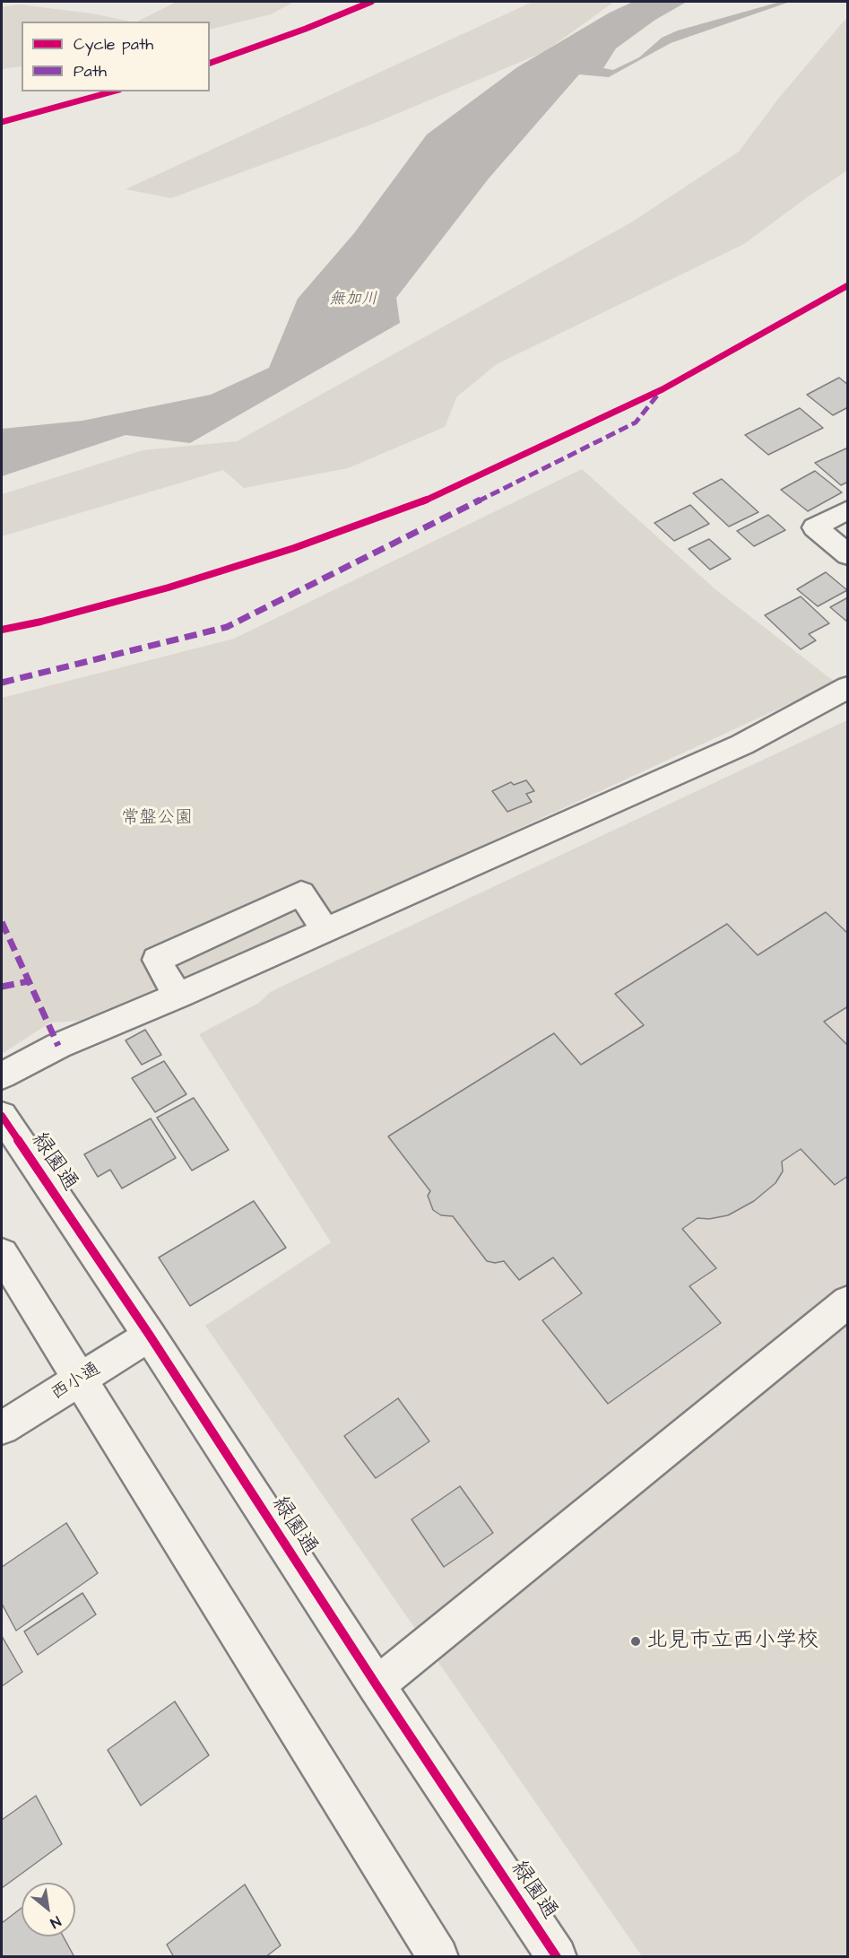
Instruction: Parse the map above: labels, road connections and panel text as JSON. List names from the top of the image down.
{
  "streets": {
    "street": ["緑園通", "西小通"]
  },
  "crossings": [
    ["緑園通", "西小通"]
  ],
  "water": ["無加川"],
  "parks": ["常盤公園"],
  "places": ["北見市立西小学校"],
  "legend": ["Cycle path", "Path"],
  "north": "bottom right"
}
